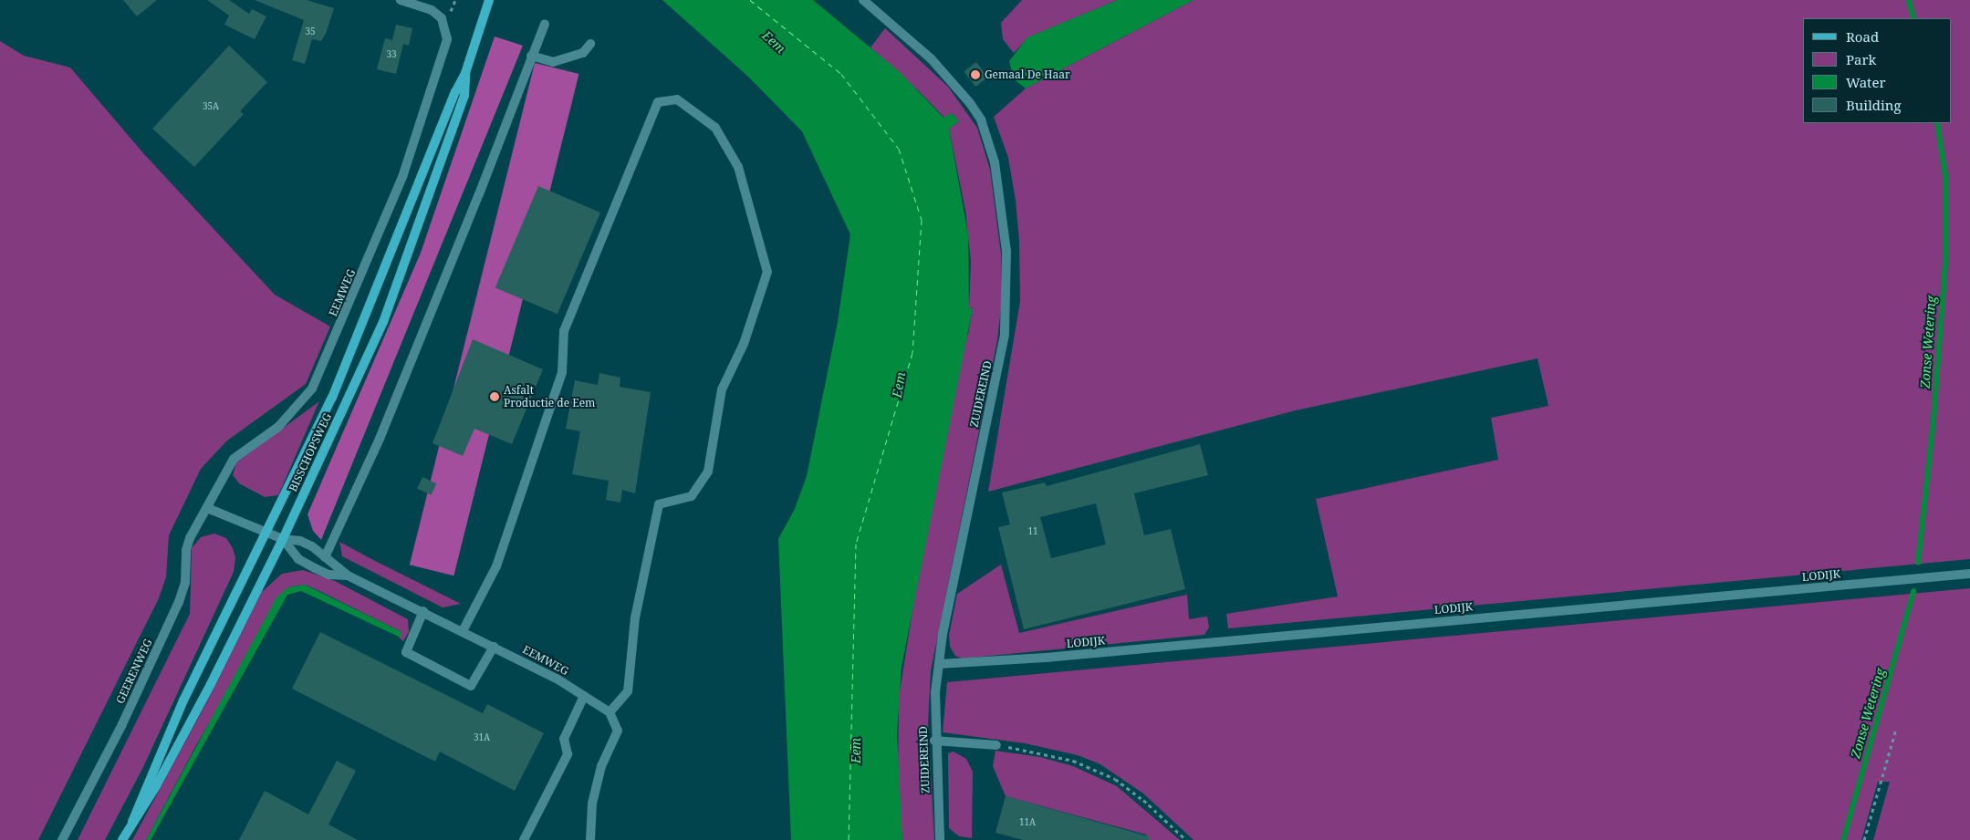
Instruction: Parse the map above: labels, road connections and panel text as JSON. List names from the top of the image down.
{
  "streets": {
    "main road": ["BISSCHOPSWEG"],
    "street": [
      "EEMWEG",
      "ZUIDEREIND",
      "LODIJK",
      "GEERENWEG"
    ]
  },
  "crossings": [
    ["EEMWEG", "BISSCHOPSWEG"],
    ["EEMWEG", "GEERENWEG"],
    ["ZUIDEREIND", "LODIJK"]
  ],
  "water": ["Eem", "Zonse Wetering"],
  "places": ["Gemaal De Haar", "Asfalt Productie de Eem"],
  "house_numbers": [
    "35",
    "33",
    "35A",
    "11",
    "31A",
    "11A"
  ],
  "legend": [
    "Road",
    "Park",
    "Water",
    "Building"
  ]
}
